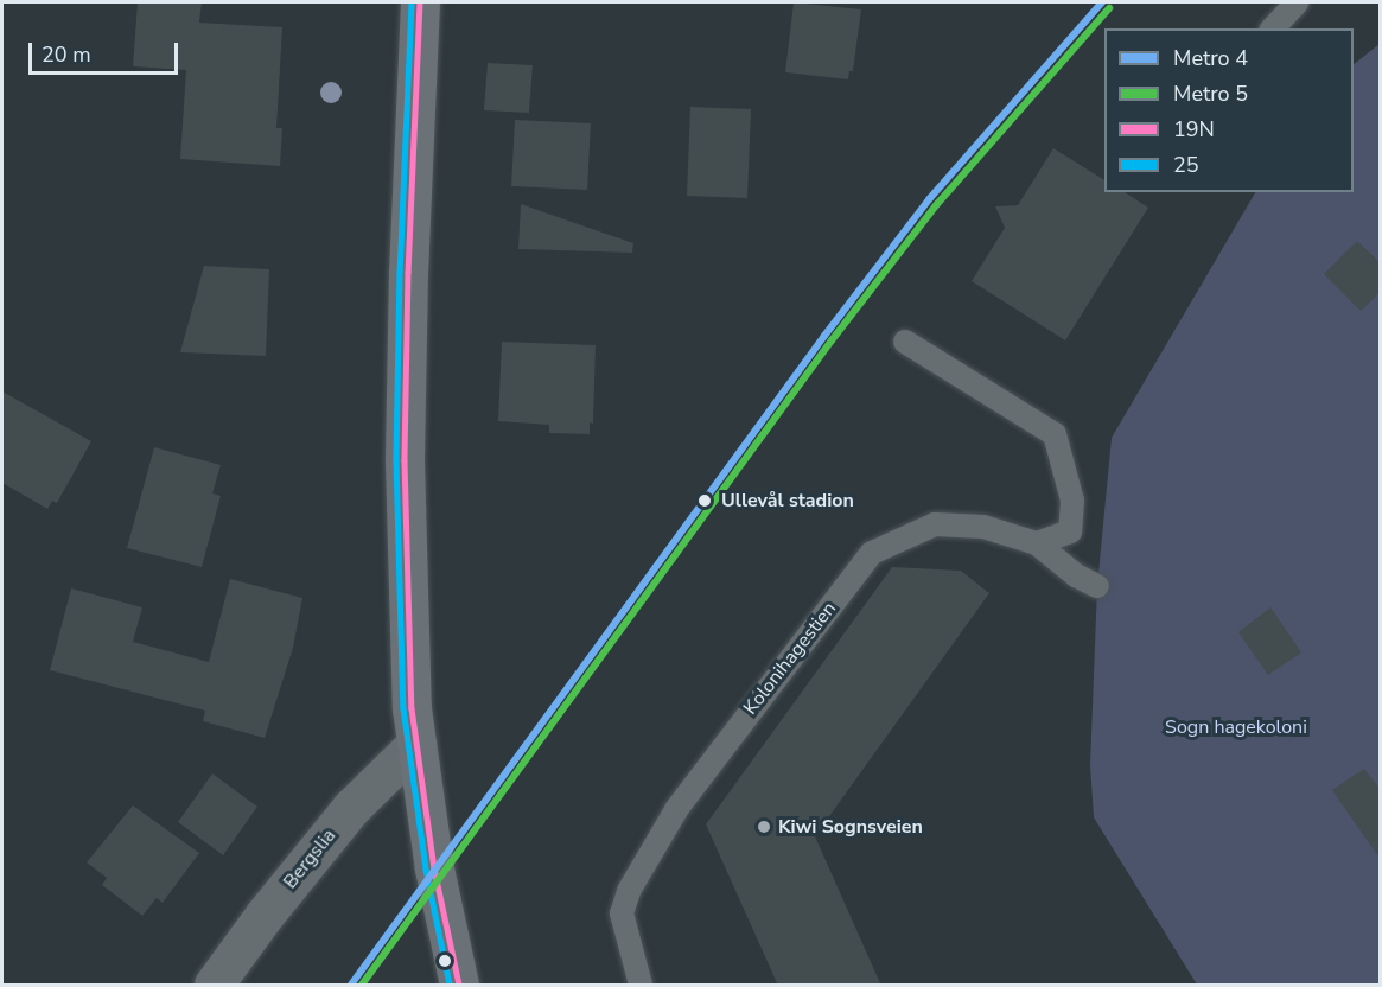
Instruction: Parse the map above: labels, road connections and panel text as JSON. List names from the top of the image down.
{
  "streets": {
    "street": ["Bergslia"],
    "lane": ["Kolonihagestien"]
  },
  "parks": ["Sogn hagekoloni"],
  "places": ["Ullevål stadion", "Kiwi Sognsveien"],
  "lines": [
    "metro line 4",
    "transit line 19N",
    "transit line 25",
    "metro line 5"
  ],
  "legend": [
    "Metro 4",
    "Metro 5",
    "19N",
    "25"
  ],
  "scale_bar": "20 m"
}
